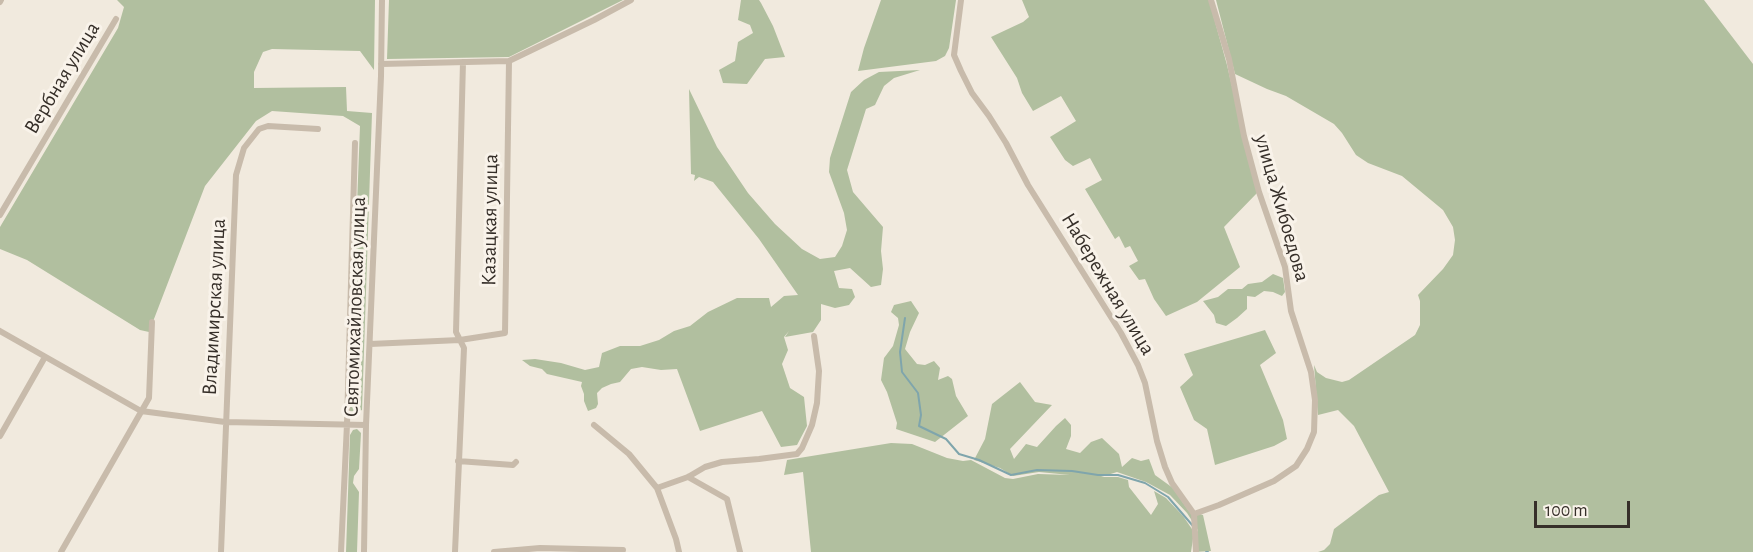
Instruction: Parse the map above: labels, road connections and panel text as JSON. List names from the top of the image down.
{
  "streets": {
    "street": [
      "Вербная улица",
      "улица Жибоедова",
      "Казацкая улица",
      "Набережная улица",
      "Владимирская улица",
      "Святомихайловская улица"
    ]
  },
  "crossings": [
    ["улица Жибоедова", "Набережная улица"],
    ["Казацкая улица", "Святомихайловская улица"]
  ],
  "scale_bar": "100 m"
}
